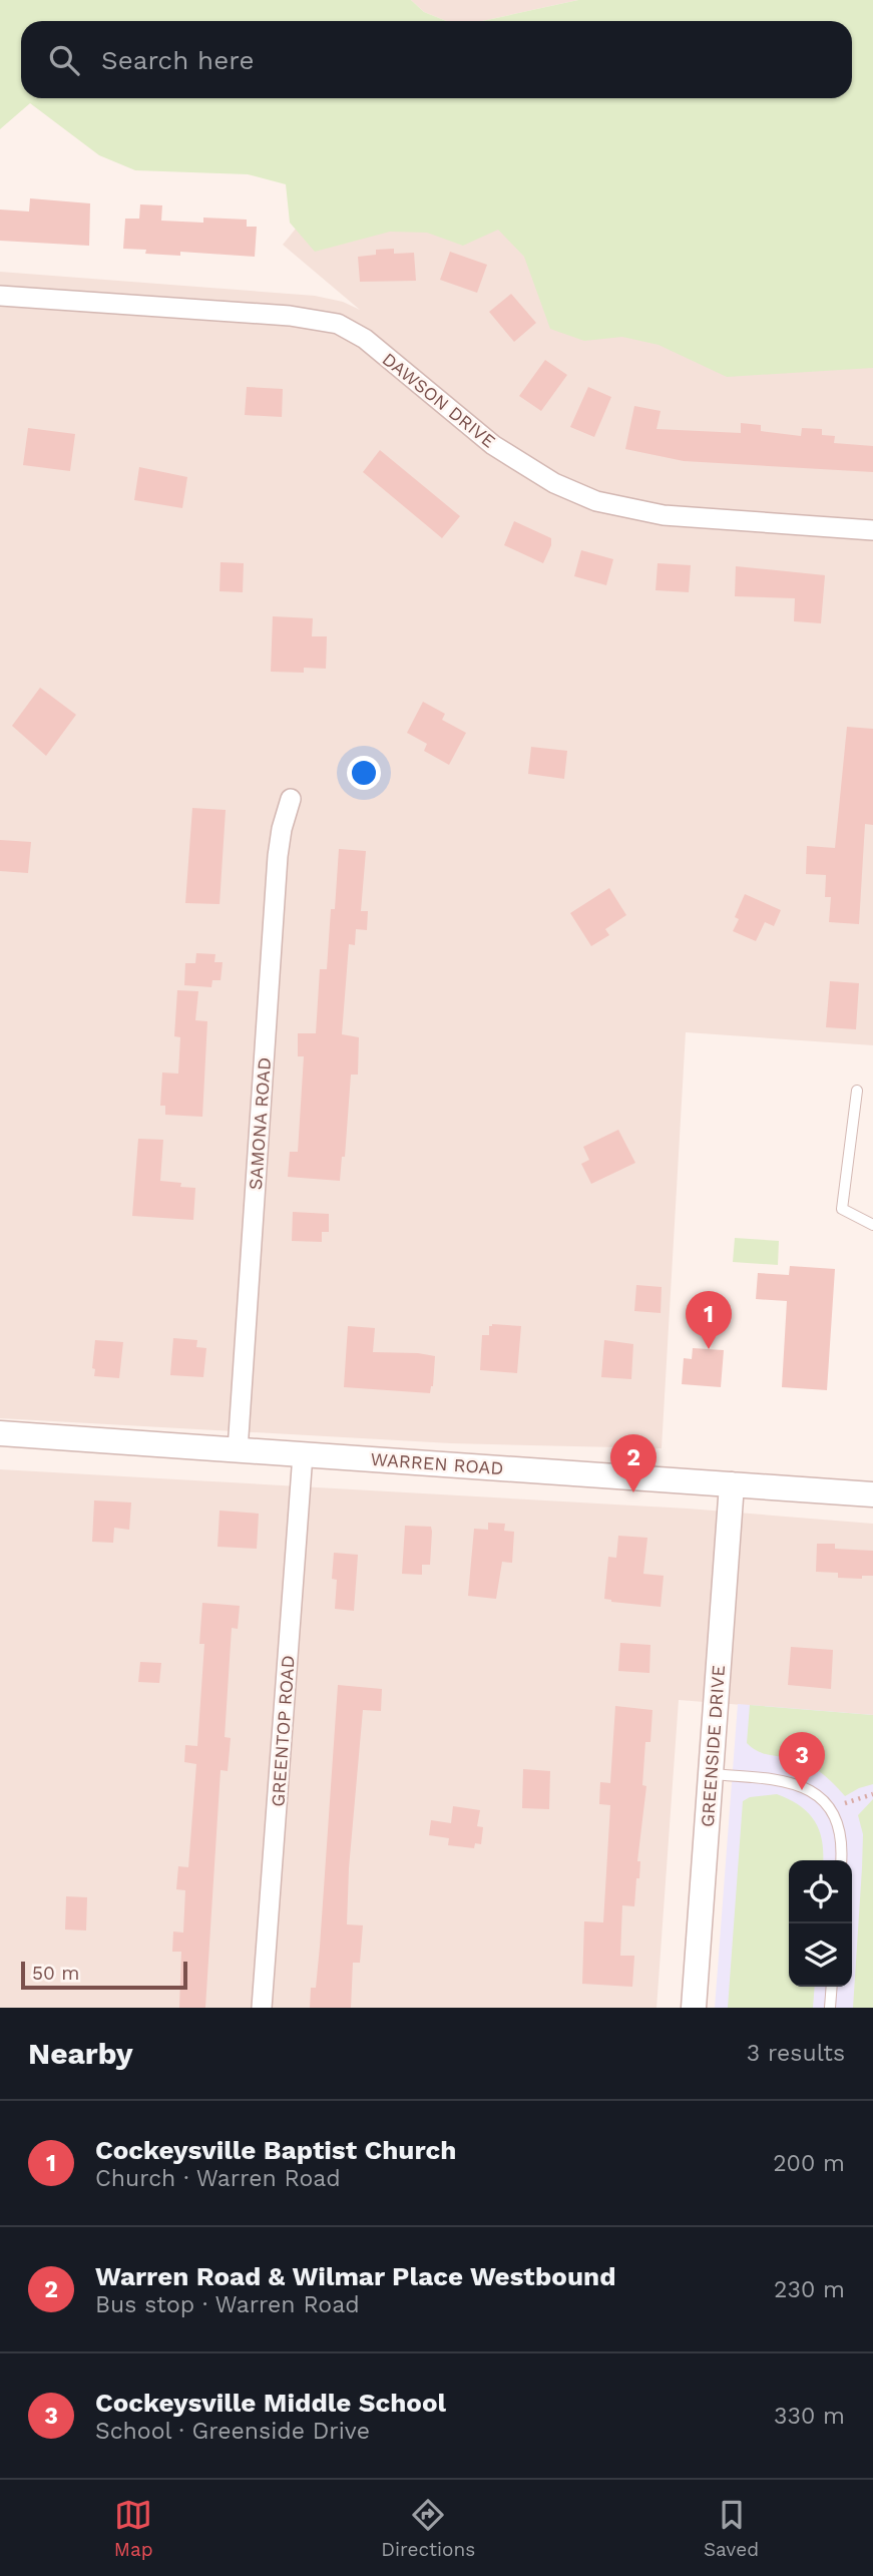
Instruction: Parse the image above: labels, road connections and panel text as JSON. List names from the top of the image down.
{
  "streets": {
    "street": [
      "DAWSON DRIVE",
      "SAMONA ROAD",
      "WARREN ROAD",
      "GREENTOP ROAD",
      "GREENSIDE DRIVE"
    ]
  },
  "crossings": [
    ["SAMONA ROAD", "WARREN ROAD"],
    ["WARREN ROAD", "GREENTOP ROAD"],
    ["WARREN ROAD", "GREENSIDE DRIVE"]
  ],
  "scale_bar": "50 m",
  "page": {
    "search": "Search here",
    "pins": ["1", "2", "3"],
    "scale": "50 m",
    "heading": ["Nearby", "3 results"],
    "list": [
      {
        "mark": "1",
        "name": "Cockeysville Baptist Church",
        "note": "Church · Warren Road",
        "value": "200 m"
      },
      {
        "mark": "2",
        "name": "Warren Road & Wilmar Place Westbound",
        "note": "Bus stop · Warren Road",
        "value": "230 m"
      },
      {
        "mark": "3",
        "name": "Cockeysville Middle School",
        "note": "School · Greenside Drive",
        "value": "330 m"
      }
    ],
    "nav": ["Map", "Directions", "Saved"]
  }
}
